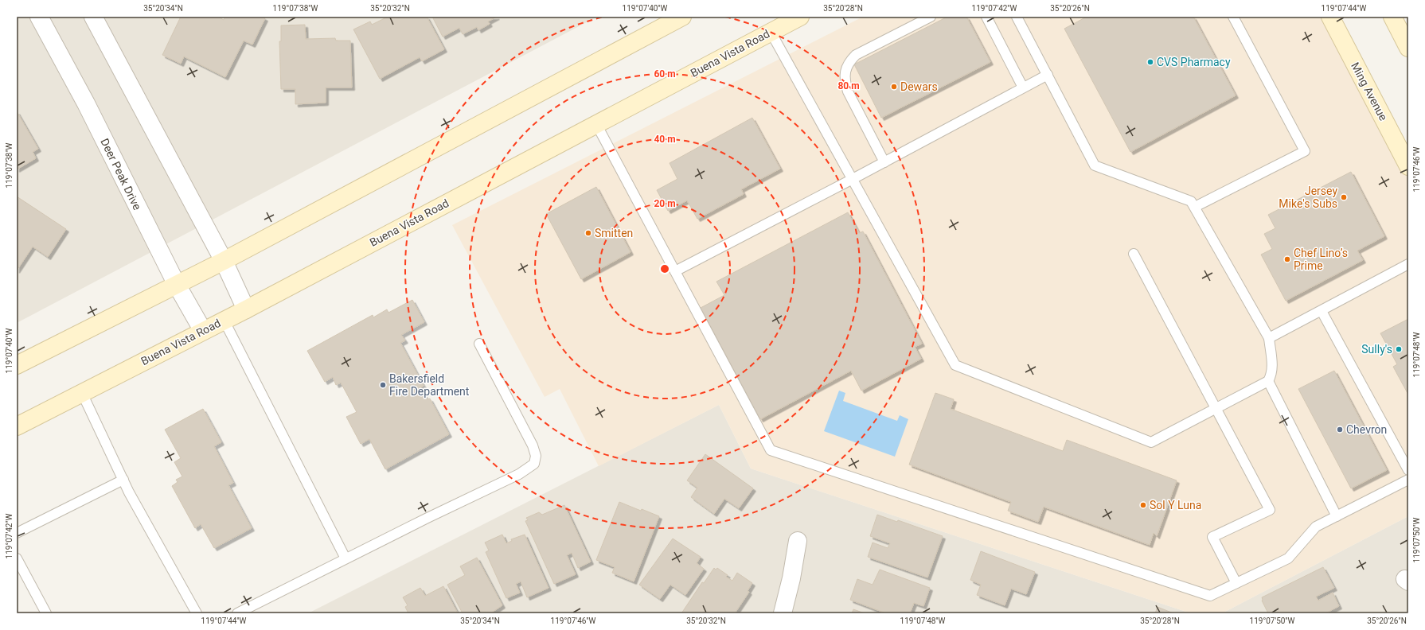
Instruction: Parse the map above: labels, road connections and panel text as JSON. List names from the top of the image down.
{
  "streets": {
    "main road": ["Buena Vista Road", "Ming Avenue"],
    "street": ["Deer Peak Drive"]
  },
  "crossings": [
    ["Buena Vista Road", "Deer Peak Drive"]
  ],
  "places": [
    "CVS Pharmacy",
    "Dewars",
    "Jersey Mike's Subs",
    "Smitten",
    "Chef Lino’s Prime",
    "Sully's",
    "Bakersfield Fire Department",
    "Chevron",
    "Sol Y Luna"
  ],
  "coordinates": [
    "35°20'34\"N",
    "119°07'38\"W",
    "35°20'32\"N",
    "119°07'40\"W",
    "35°20'28\"N",
    "119°07'42\"W",
    "35°20'26\"N",
    "119°07'44\"W",
    "119°07'46\"W",
    "119°07'48\"W",
    "119°07'50\"W"
  ],
  "rings": [
    "60 m",
    "80 m",
    "40 m",
    "20 m"
  ]
}
